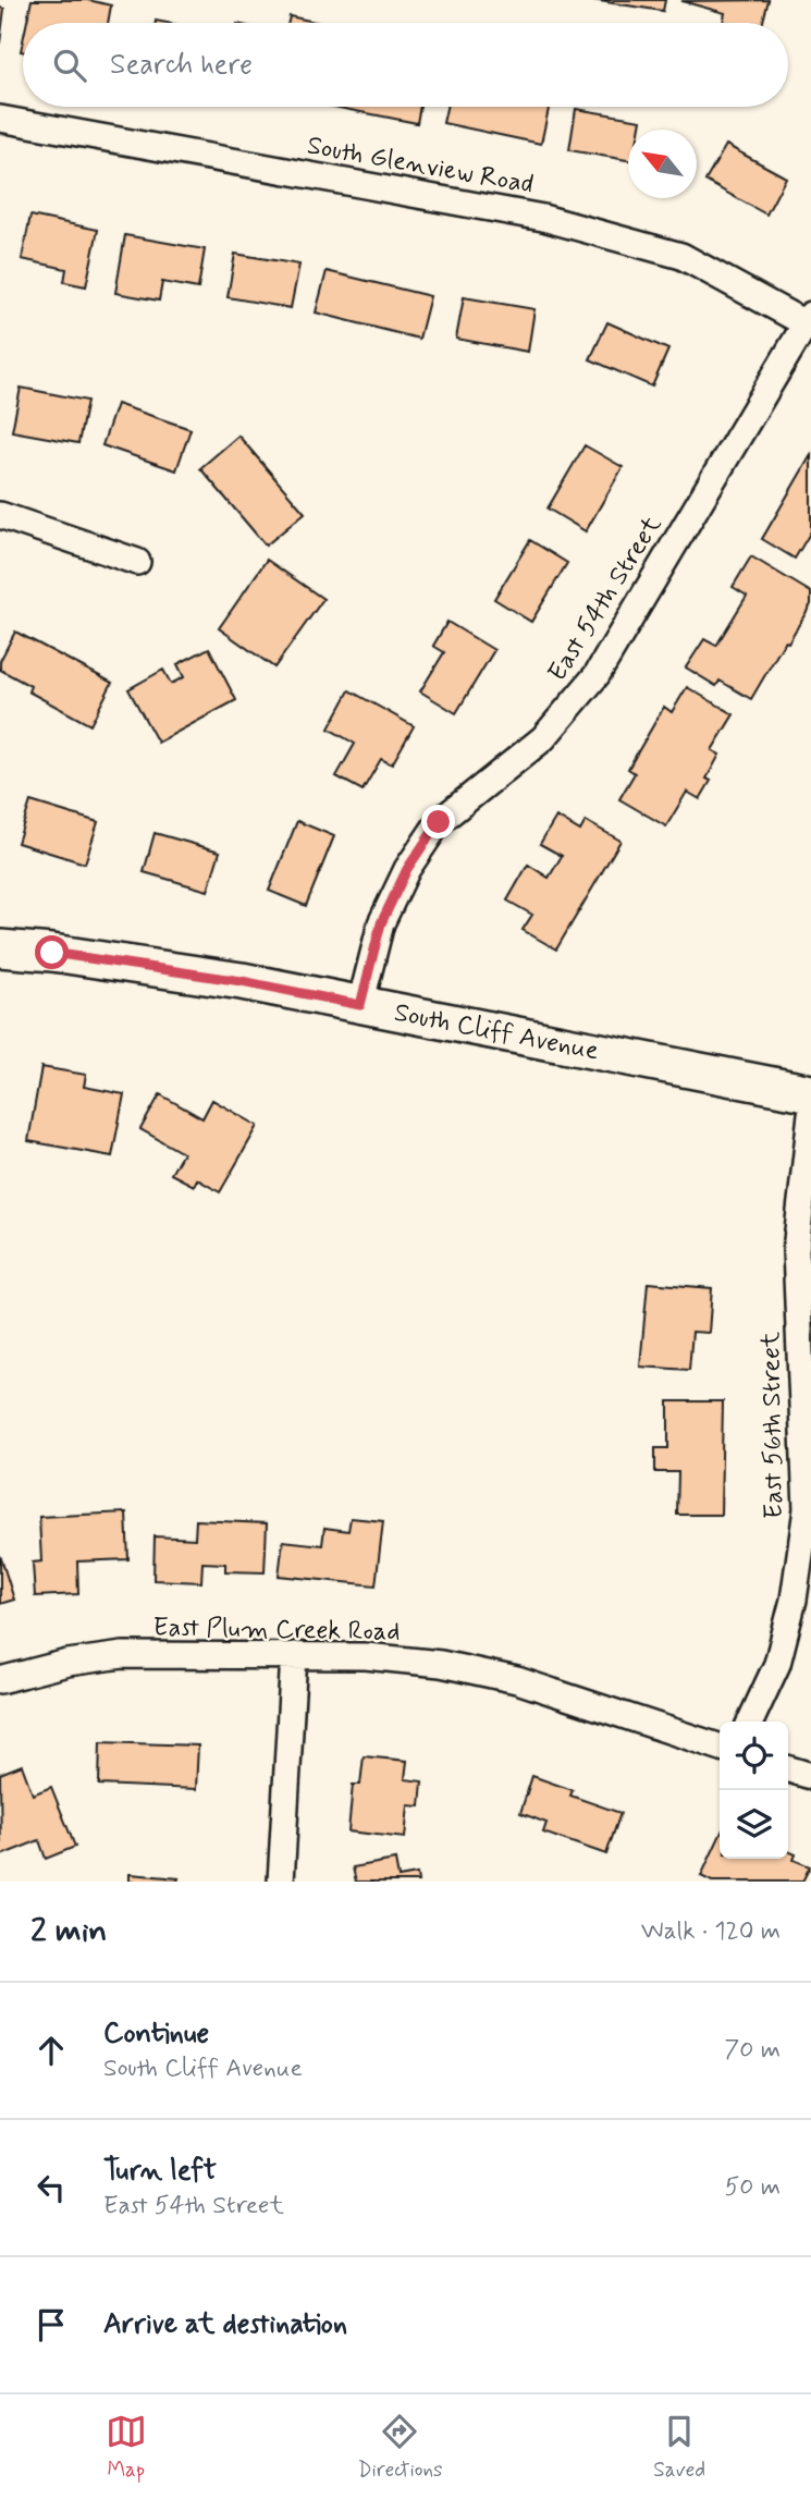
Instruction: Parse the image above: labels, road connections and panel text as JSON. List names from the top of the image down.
{
  "streets": {
    "main road": ["South Cliff Avenue"],
    "street": [
      "South Glenview Road",
      "East 54th Street",
      "East 56th Street",
      "East Plum Creek Road"
    ]
  },
  "crossings": [
    ["South Glenview Road", "East 54th Street"],
    ["East 54th Street", "South Cliff Avenue"]
  ],
  "north": "top left",
  "page": {
    "search": "Search here",
    "heading": ["2 min", "Walk · 120 m"],
    "list": [
      ["Continue", "South Cliff Avenue", "70 m"],
      ["Turn left", "East 54th Street", "50 m"],
      "Arrive at destination"
    ],
    "nav": ["Map", "Directions", "Saved"]
  }
}
